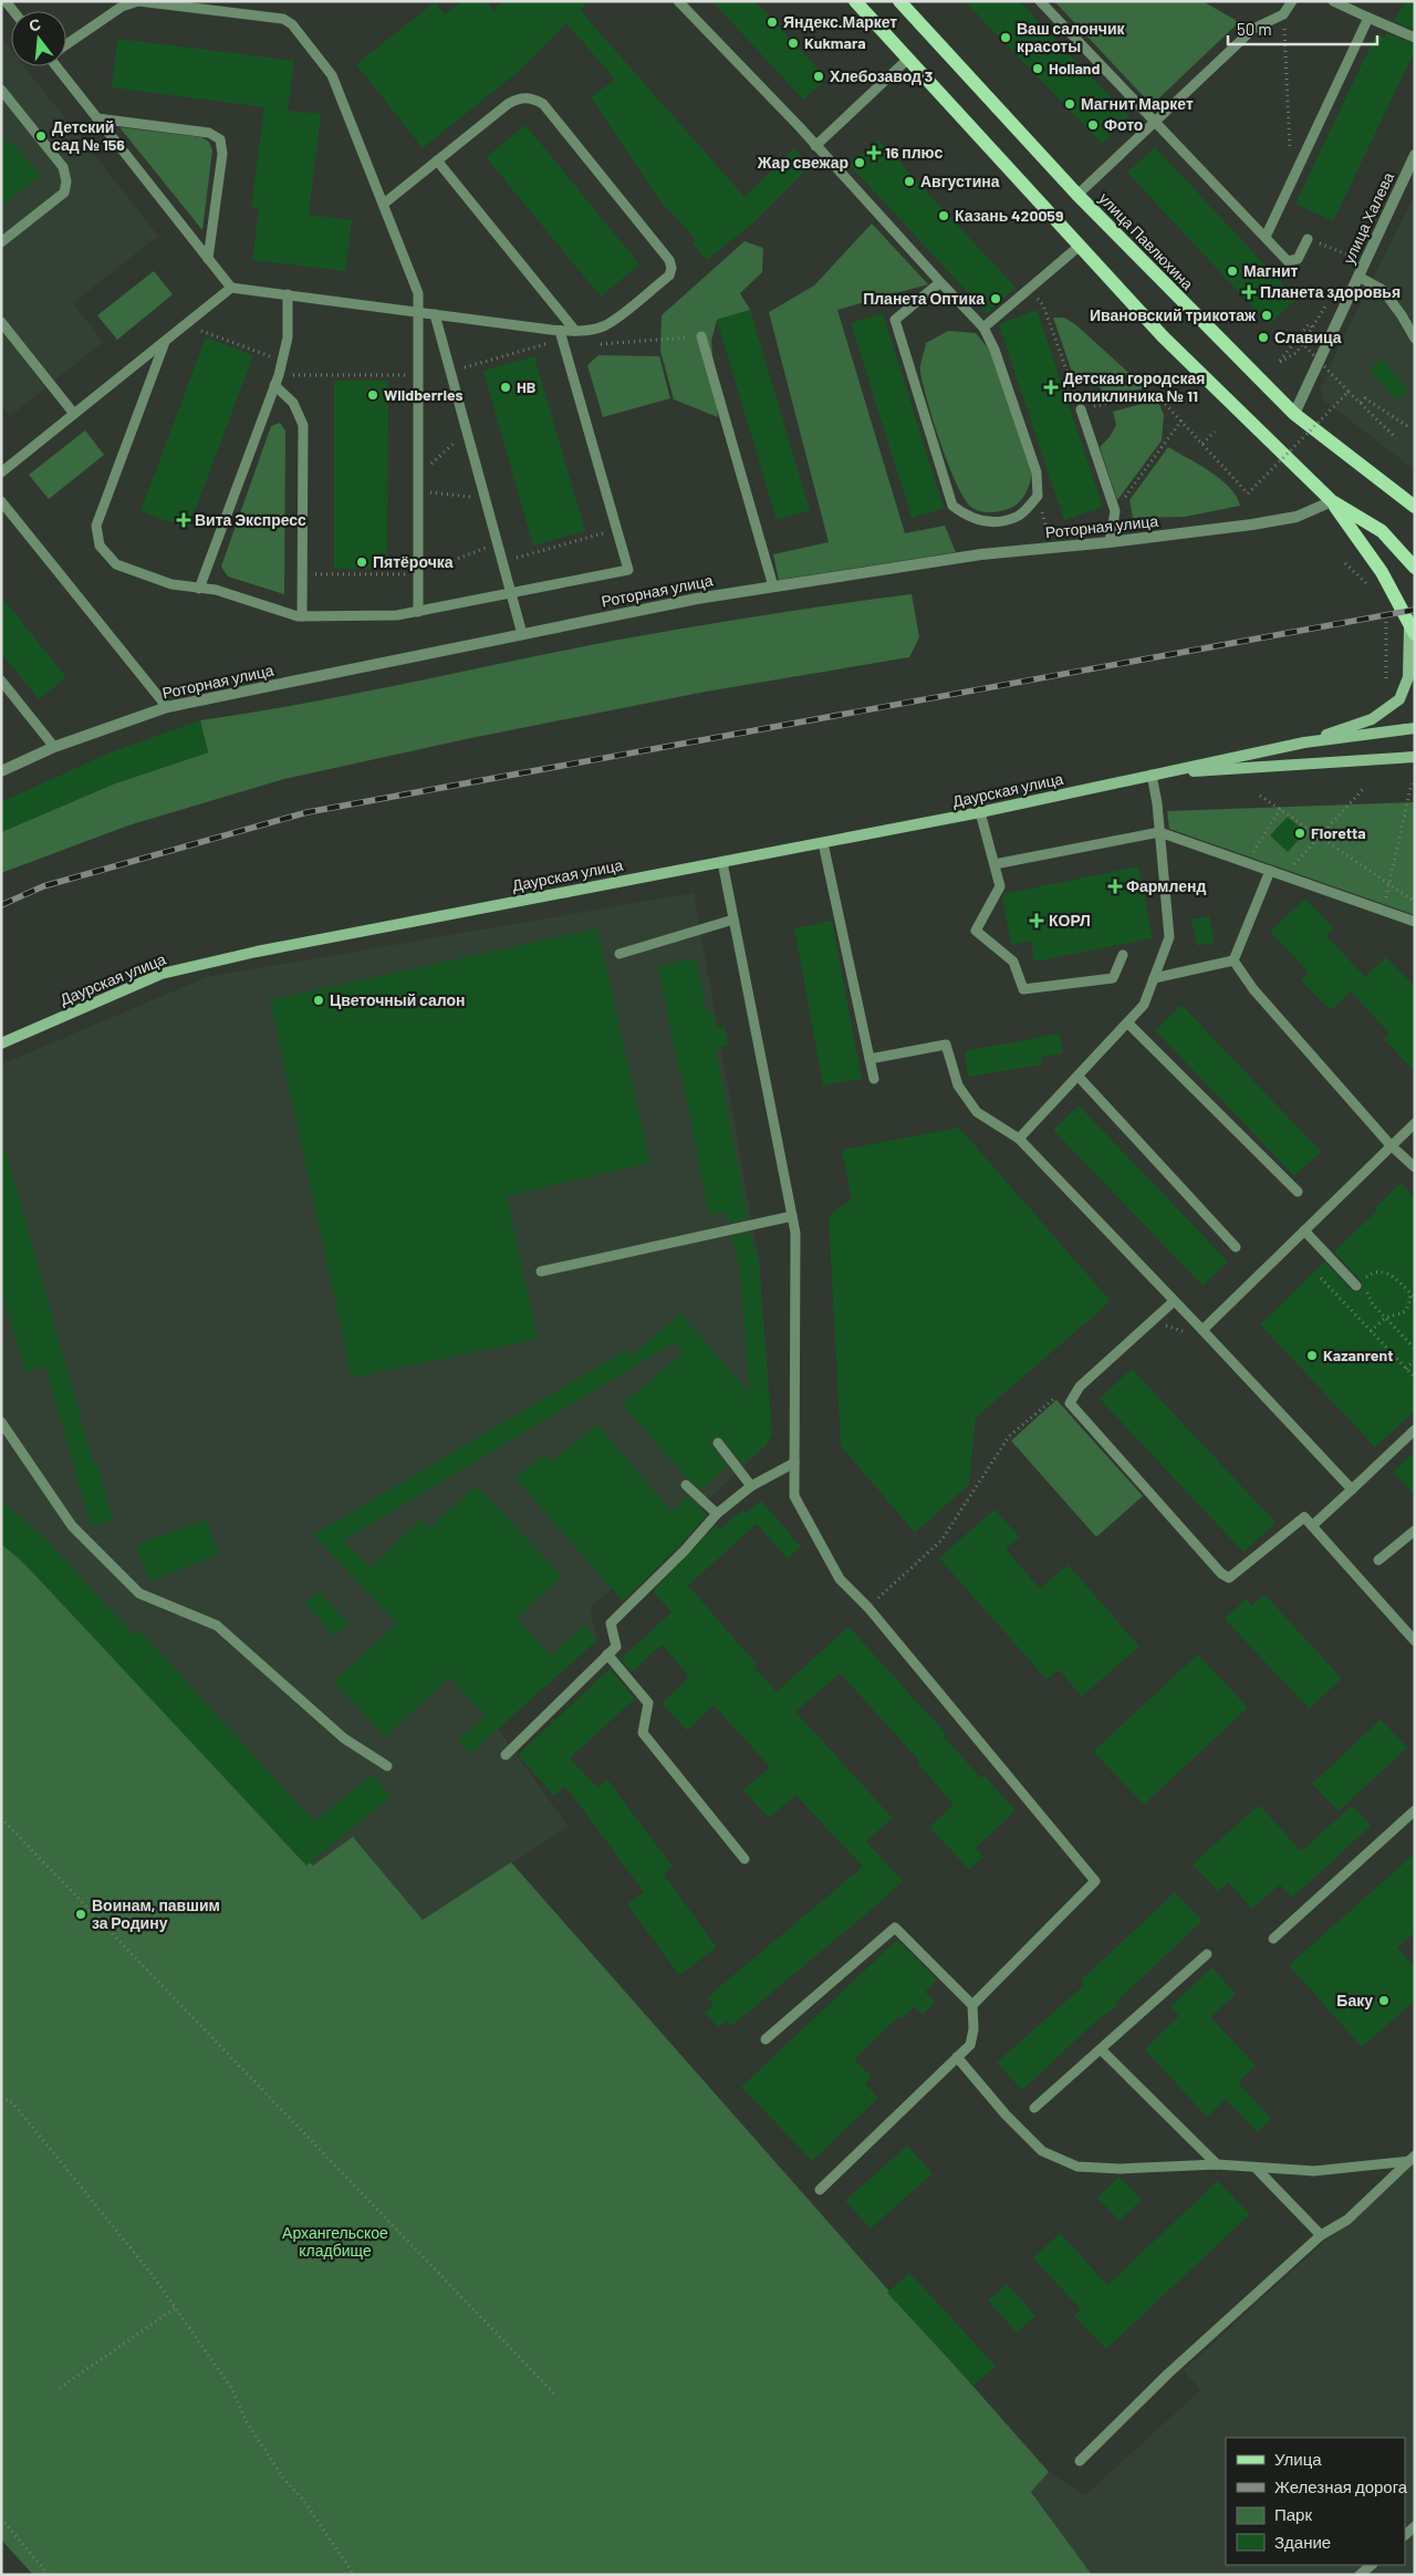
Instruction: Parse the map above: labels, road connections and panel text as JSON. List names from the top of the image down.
{
  "streets": {
    "main road": ["улица Павлюхина"],
    "street": ["улица Халева", "Роторная улица", "Даурская улица"]
  },
  "crossings": [
    ["улица Халева", "улица Павлюхина"]
  ],
  "parks": ["Архангельское кладбище"],
  "places": {
    "other": [
      "Яндекс.Маркет",
      "Ваш салончик красоты",
      "Kukmara",
      "Holland",
      "Хлебозавод 3",
      "Магнит Маркет",
      "Фото",
      "Детский сад № 156",
      "Жар свежар",
      "Августина",
      "Казань 420059",
      "Магнит",
      "Планета Оптика",
      "Ивановский трикотаж",
      "Славица",
      "HB",
      "Wildberries",
      "Пятёрочка",
      "Floretta",
      "Цветочный салон",
      "Kazanrent",
      "Воинам, павшим за Родину",
      "Баку"
    ],
    "health": [
      "16 плюс",
      "Планета здоровья",
      "Детская городская поликлиника № 11",
      "Вита Экспресс",
      "Фармленд",
      "КОРЛ"
    ]
  },
  "legend": [
    "Улица",
    "Железная дорога",
    "Парк",
    "Здание"
  ],
  "scale_bar": "50 m",
  "north": "top"
}
